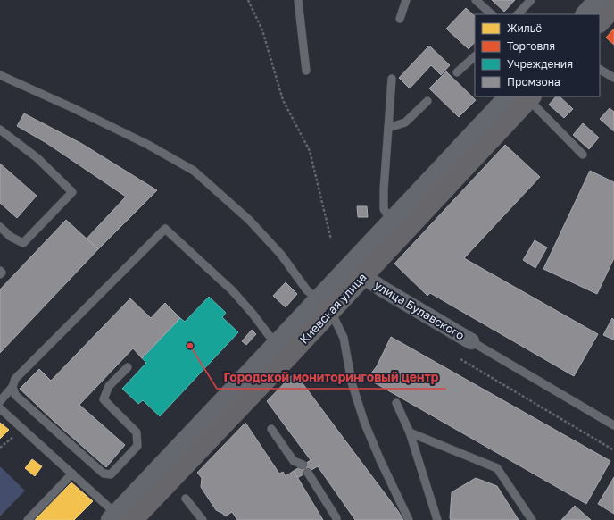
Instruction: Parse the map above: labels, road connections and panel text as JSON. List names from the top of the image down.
{
  "streets": {
    "main road": ["Киевская улица"],
    "street": ["улица Булавского"]
  },
  "crossings": [
    ["Киевская улица", "улица Булавского"]
  ],
  "places": ["Городской мониторинговый центр"],
  "legend": [
    "Жильё",
    "Торговля",
    "Учреждения",
    "Промзона"
  ]
}
